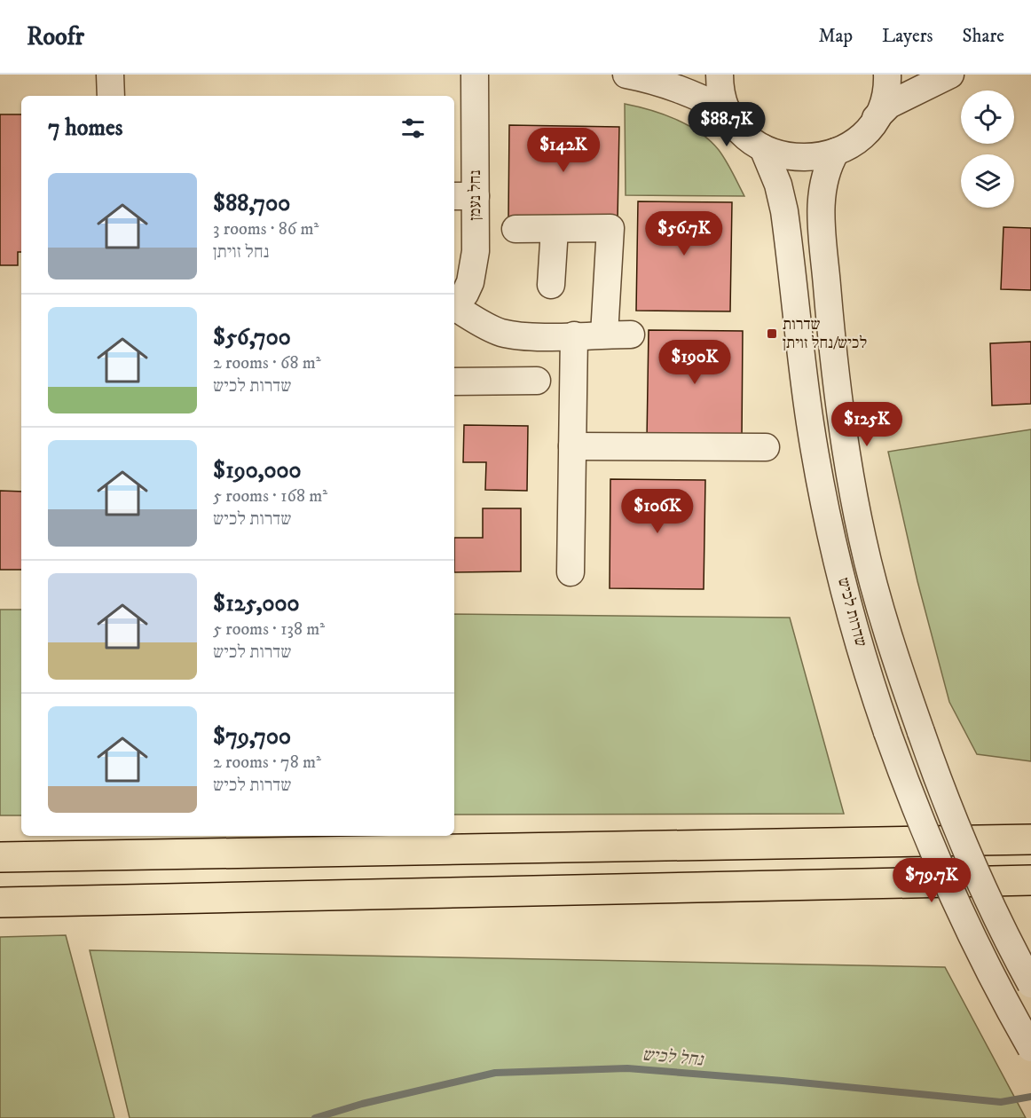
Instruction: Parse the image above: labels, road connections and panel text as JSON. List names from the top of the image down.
{
  "streets": {
    "street": ["נחל נעמן", "שדרות לכיש"]
  },
  "water": ["נחל לכיש"],
  "places": {
    "transit": ["שדרות לכיש/נחל זויתן"]
  },
  "page": {
    "header": "Roofr",
    "nav": ["Map", "Layers", "Share"],
    "heading": "7 homes",
    "price": [
      "$88.7K",
      "$142K",
      "$56.7K",
      "$190K",
      "$125K",
      "$106K",
      "$79.7K"
    ],
    "list": [
      {
        "name": "$88,700",
        "note": "3 rooms · 86 m² · נחל זויתן"
      },
      {
        "name": "$56,700",
        "note": "2 rooms · 68 m² · שדרות לכיש"
      },
      {
        "name": "$190,000",
        "note": "5 rooms · 168 m² · שדרות לכיש"
      },
      {
        "name": "$125,000",
        "note": "5 rooms · 138 m² · שדרות לכיש"
      },
      {
        "name": "$79,700",
        "note": "2 rooms · 78 m² · שדרות לכיש"
      }
    ]
  }
}
